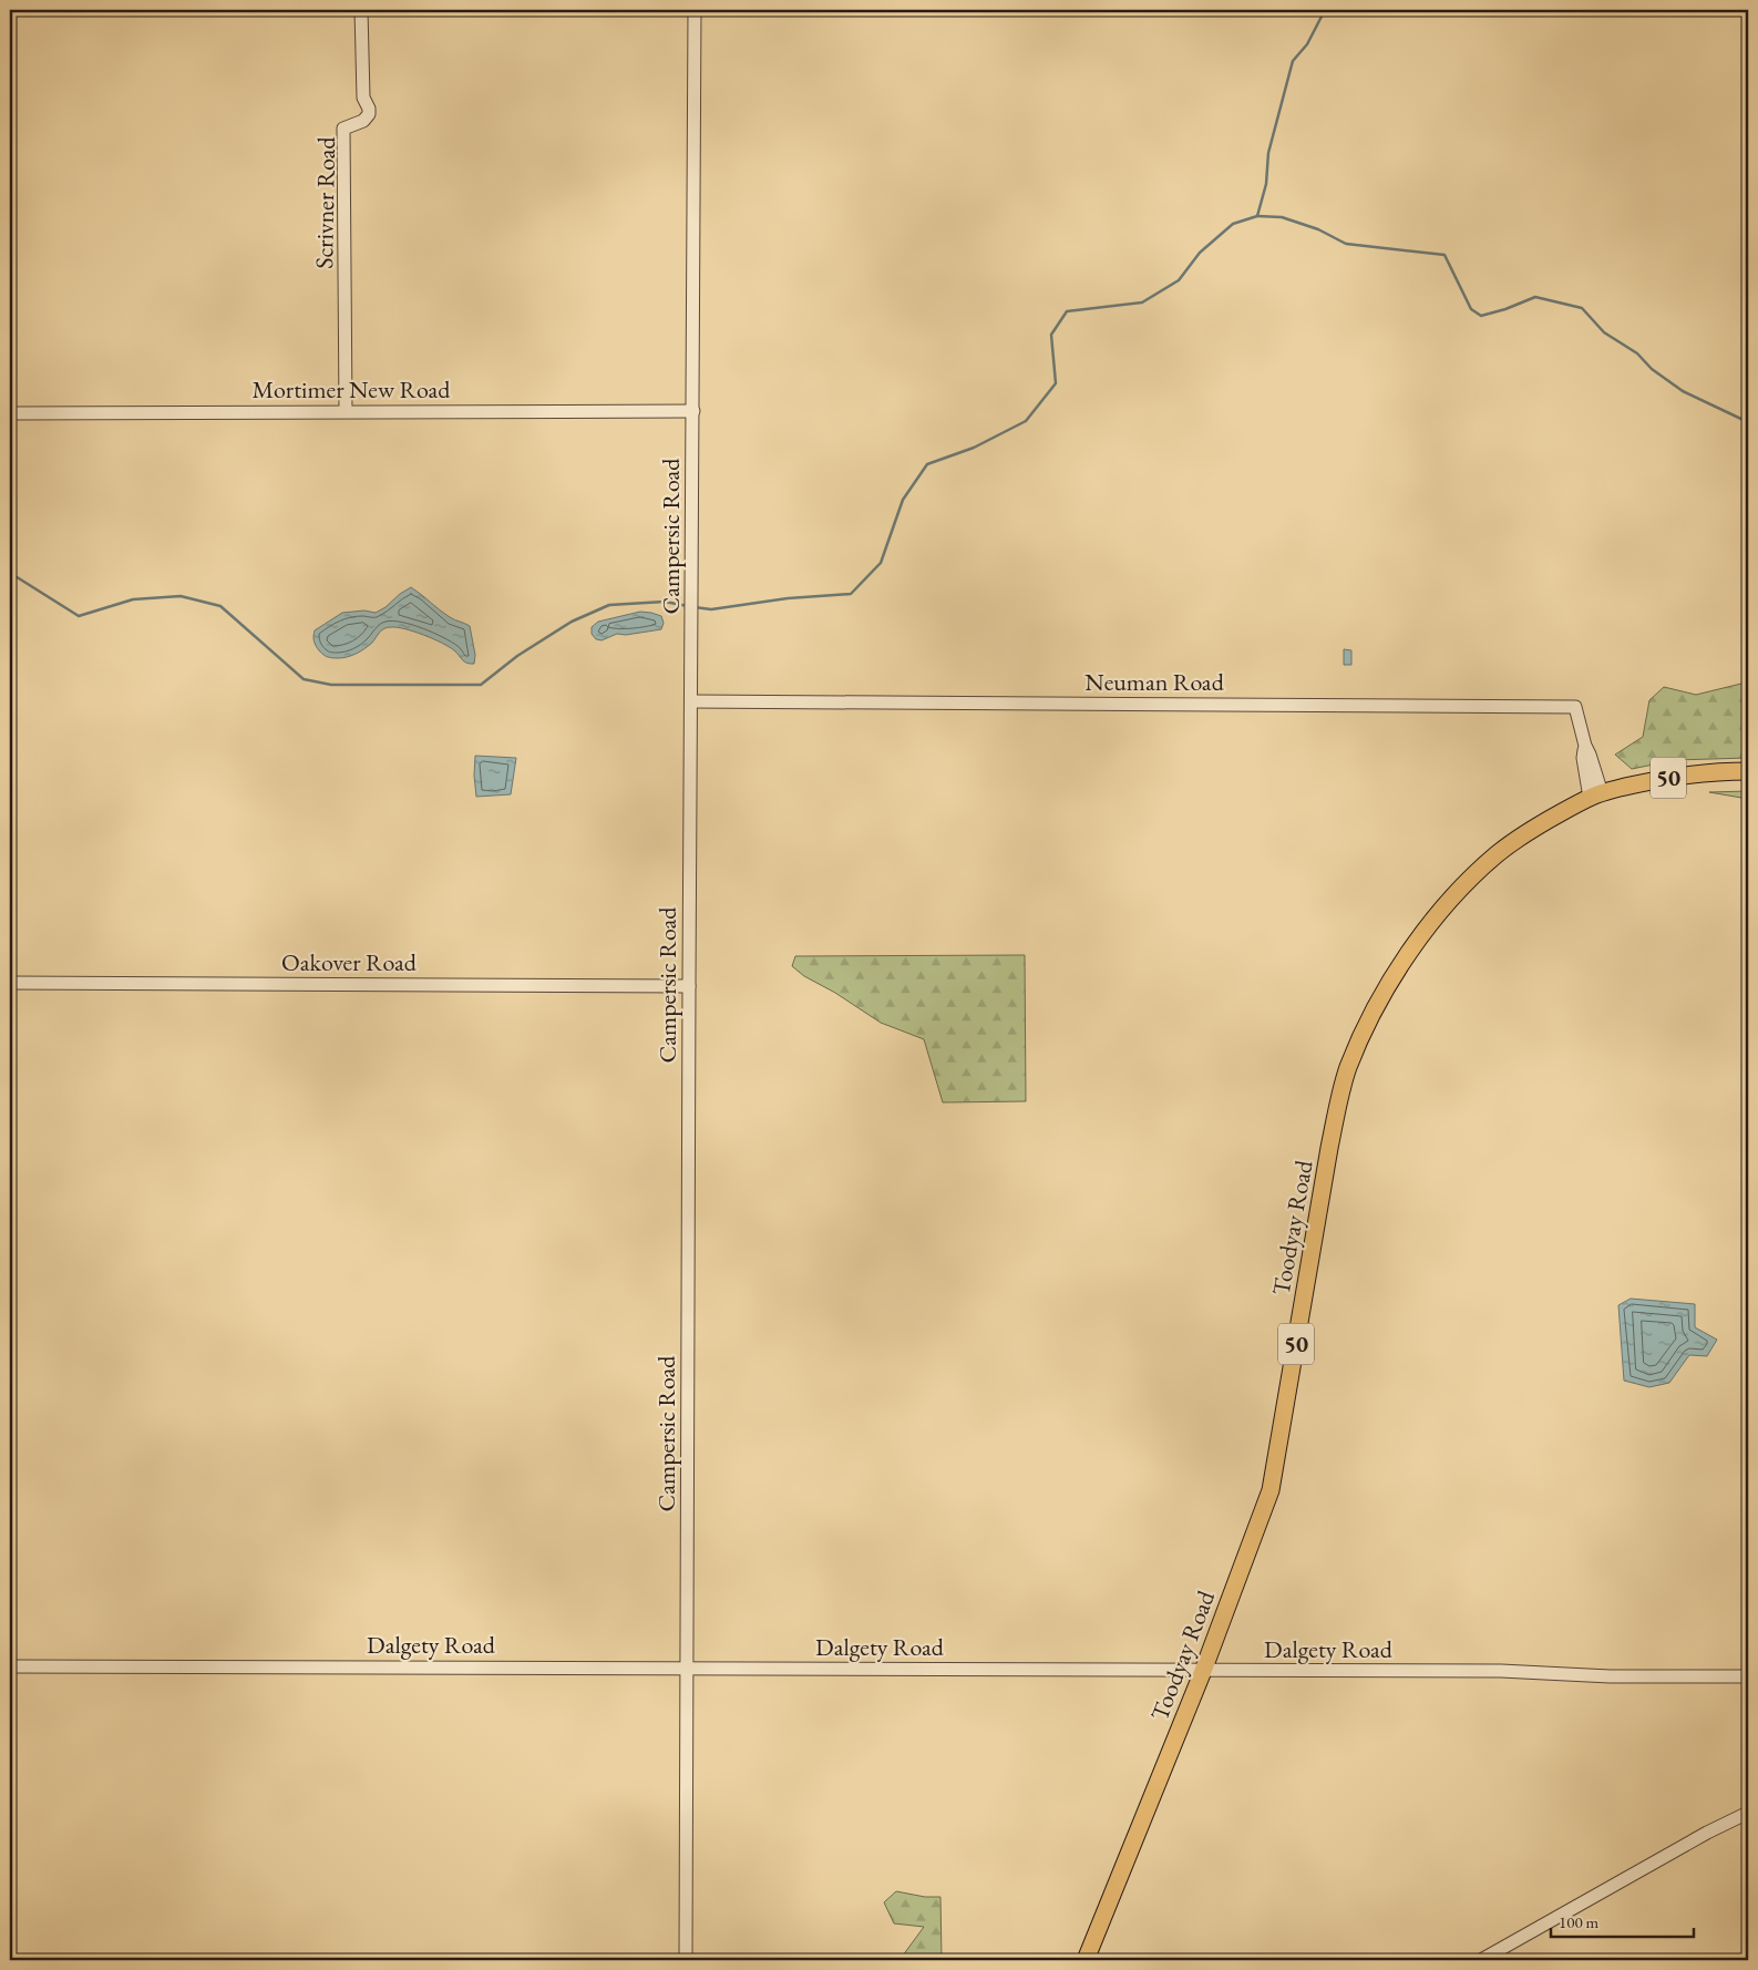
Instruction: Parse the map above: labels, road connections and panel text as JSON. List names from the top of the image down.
{
  "streets": {
    "main road": ["50", "Toodyay Road"],
    "street": [
      "Scrivner Road",
      "Mortimer New Road",
      "Campersic Road",
      "Neuman Road",
      "Oakover Road",
      "Dalgety Road"
    ]
  },
  "crossings": [
    ["Scrivner Road", "Mortimer New Road"],
    ["Mortimer New Road", "Campersic Road"],
    ["Campersic Road", "Neuman Road"],
    ["Campersic Road", "Oakover Road"],
    ["Campersic Road", "Dalgety Road"],
    ["Neuman Road", "Toodyay Road"],
    ["Toodyay Road", "Dalgety Road"]
  ],
  "scale_bar": "100 m"
}
